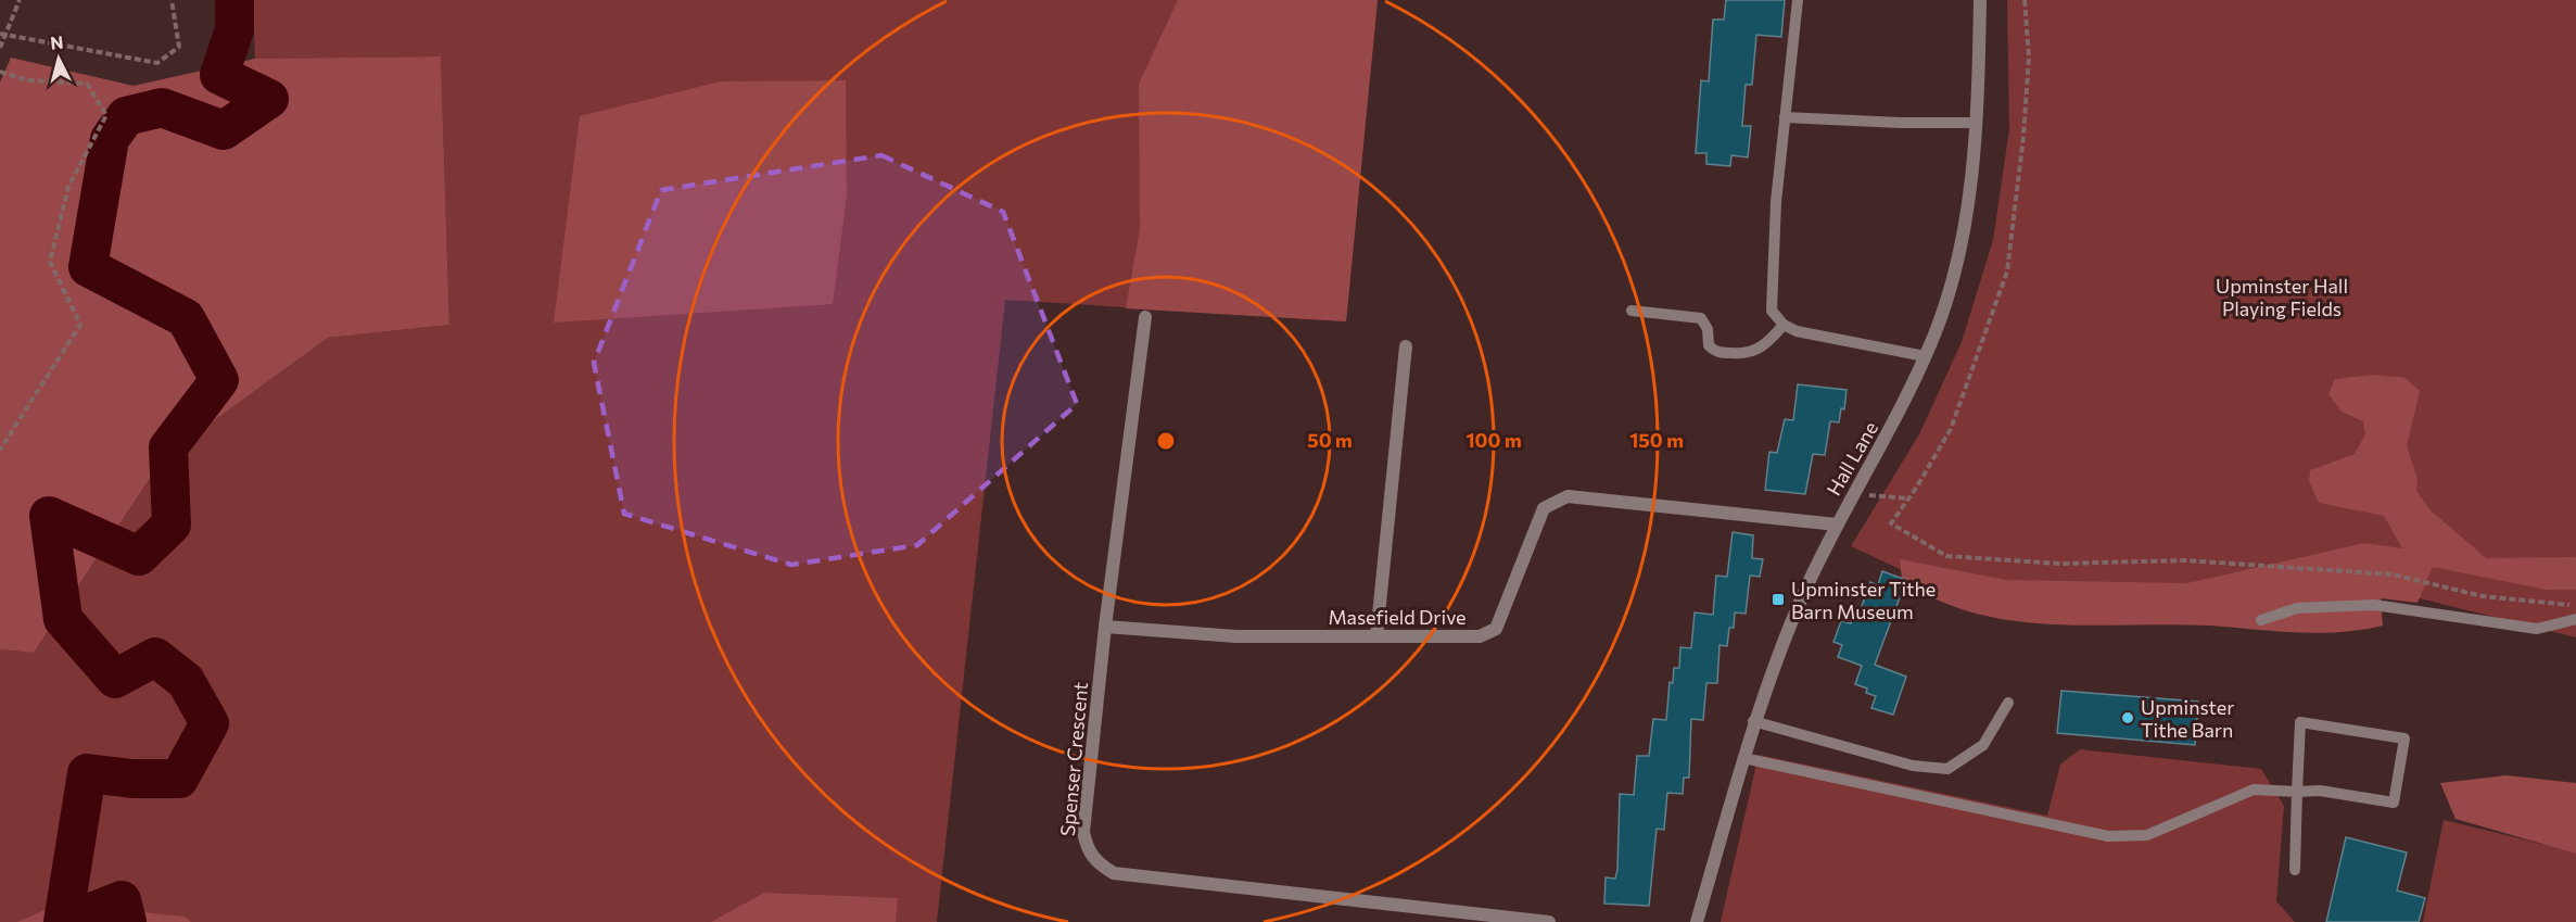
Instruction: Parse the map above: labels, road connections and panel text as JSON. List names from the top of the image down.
{
  "streets": {
    "street": ["Hall Lane", "Masefield Drive", "Spenser Crescent"]
  },
  "crossings": [
    ["Hall Lane", "Masefield Drive"],
    ["Masefield Drive", "Spenser Crescent"]
  ],
  "parks": ["Upminster Hall Playing Fields"],
  "places": {
    "transit": ["Upminster Tithe Barn Museum"],
    "other": ["Upminster Tithe Barn"]
  },
  "north": "top",
  "rings": ["50 m", "100 m", "150 m"]
}
